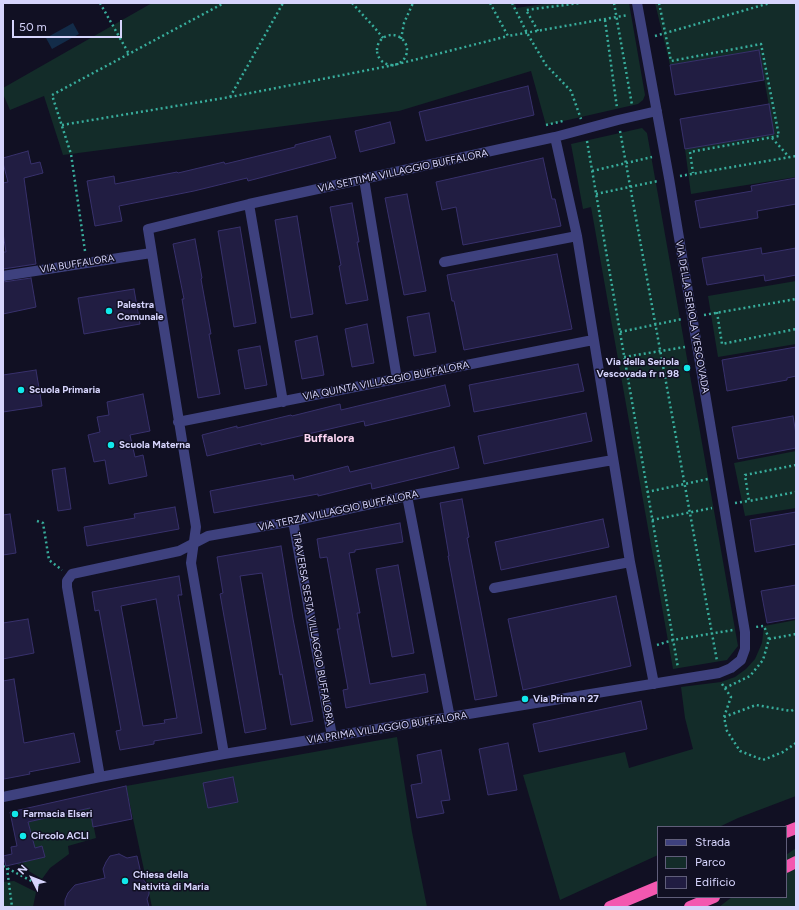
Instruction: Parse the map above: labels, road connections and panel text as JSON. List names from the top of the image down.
{
  "streets": {
    "street": [
      "VIA SETTIMA VILLAGGIO BUFFALORA",
      "VIA BUFFALORA",
      "VIA DELLA SERIOLA VESCOVADA",
      "VIA QUINTA VILLAGGIO BUFFALORA",
      "VIA TERZA VILLAGGIO BUFFALORA",
      "TRAVERSA SESTA VILLAGGIO BUFFALORA",
      "VIA PRIMA VILLAGGIO BUFFALORA"
    ]
  },
  "crossings": [
    ["VIA SETTIMA VILLAGGIO BUFFALORA", "VIA BUFFALORA"],
    ["VIA SETTIMA VILLAGGIO BUFFALORA", "VIA DELLA SERIOLA VESCOVADA"],
    ["VIA DELLA SERIOLA VESCOVADA", "VIA PRIMA VILLAGGIO BUFFALORA"],
    ["VIA TERZA VILLAGGIO BUFFALORA", "TRAVERSA SESTA VILLAGGIO BUFFALORA"],
    ["TRAVERSA SESTA VILLAGGIO BUFFALORA", "VIA PRIMA VILLAGGIO BUFFALORA"]
  ],
  "districts": ["Buffalora"],
  "places": [
    "Palestra Comunale",
    "Via della Seriola Vescovada fr n 98",
    "Scuola Primaria",
    "Scuola Materna",
    "Via Prima n 27",
    "Farmacia Elseri",
    "Circolo ACLI",
    "Chiesa della Natività di Maria"
  ],
  "legend": ["Strada", "Parco", "Edificio"],
  "scale_bar": "50 m",
  "north": "top left"
}
